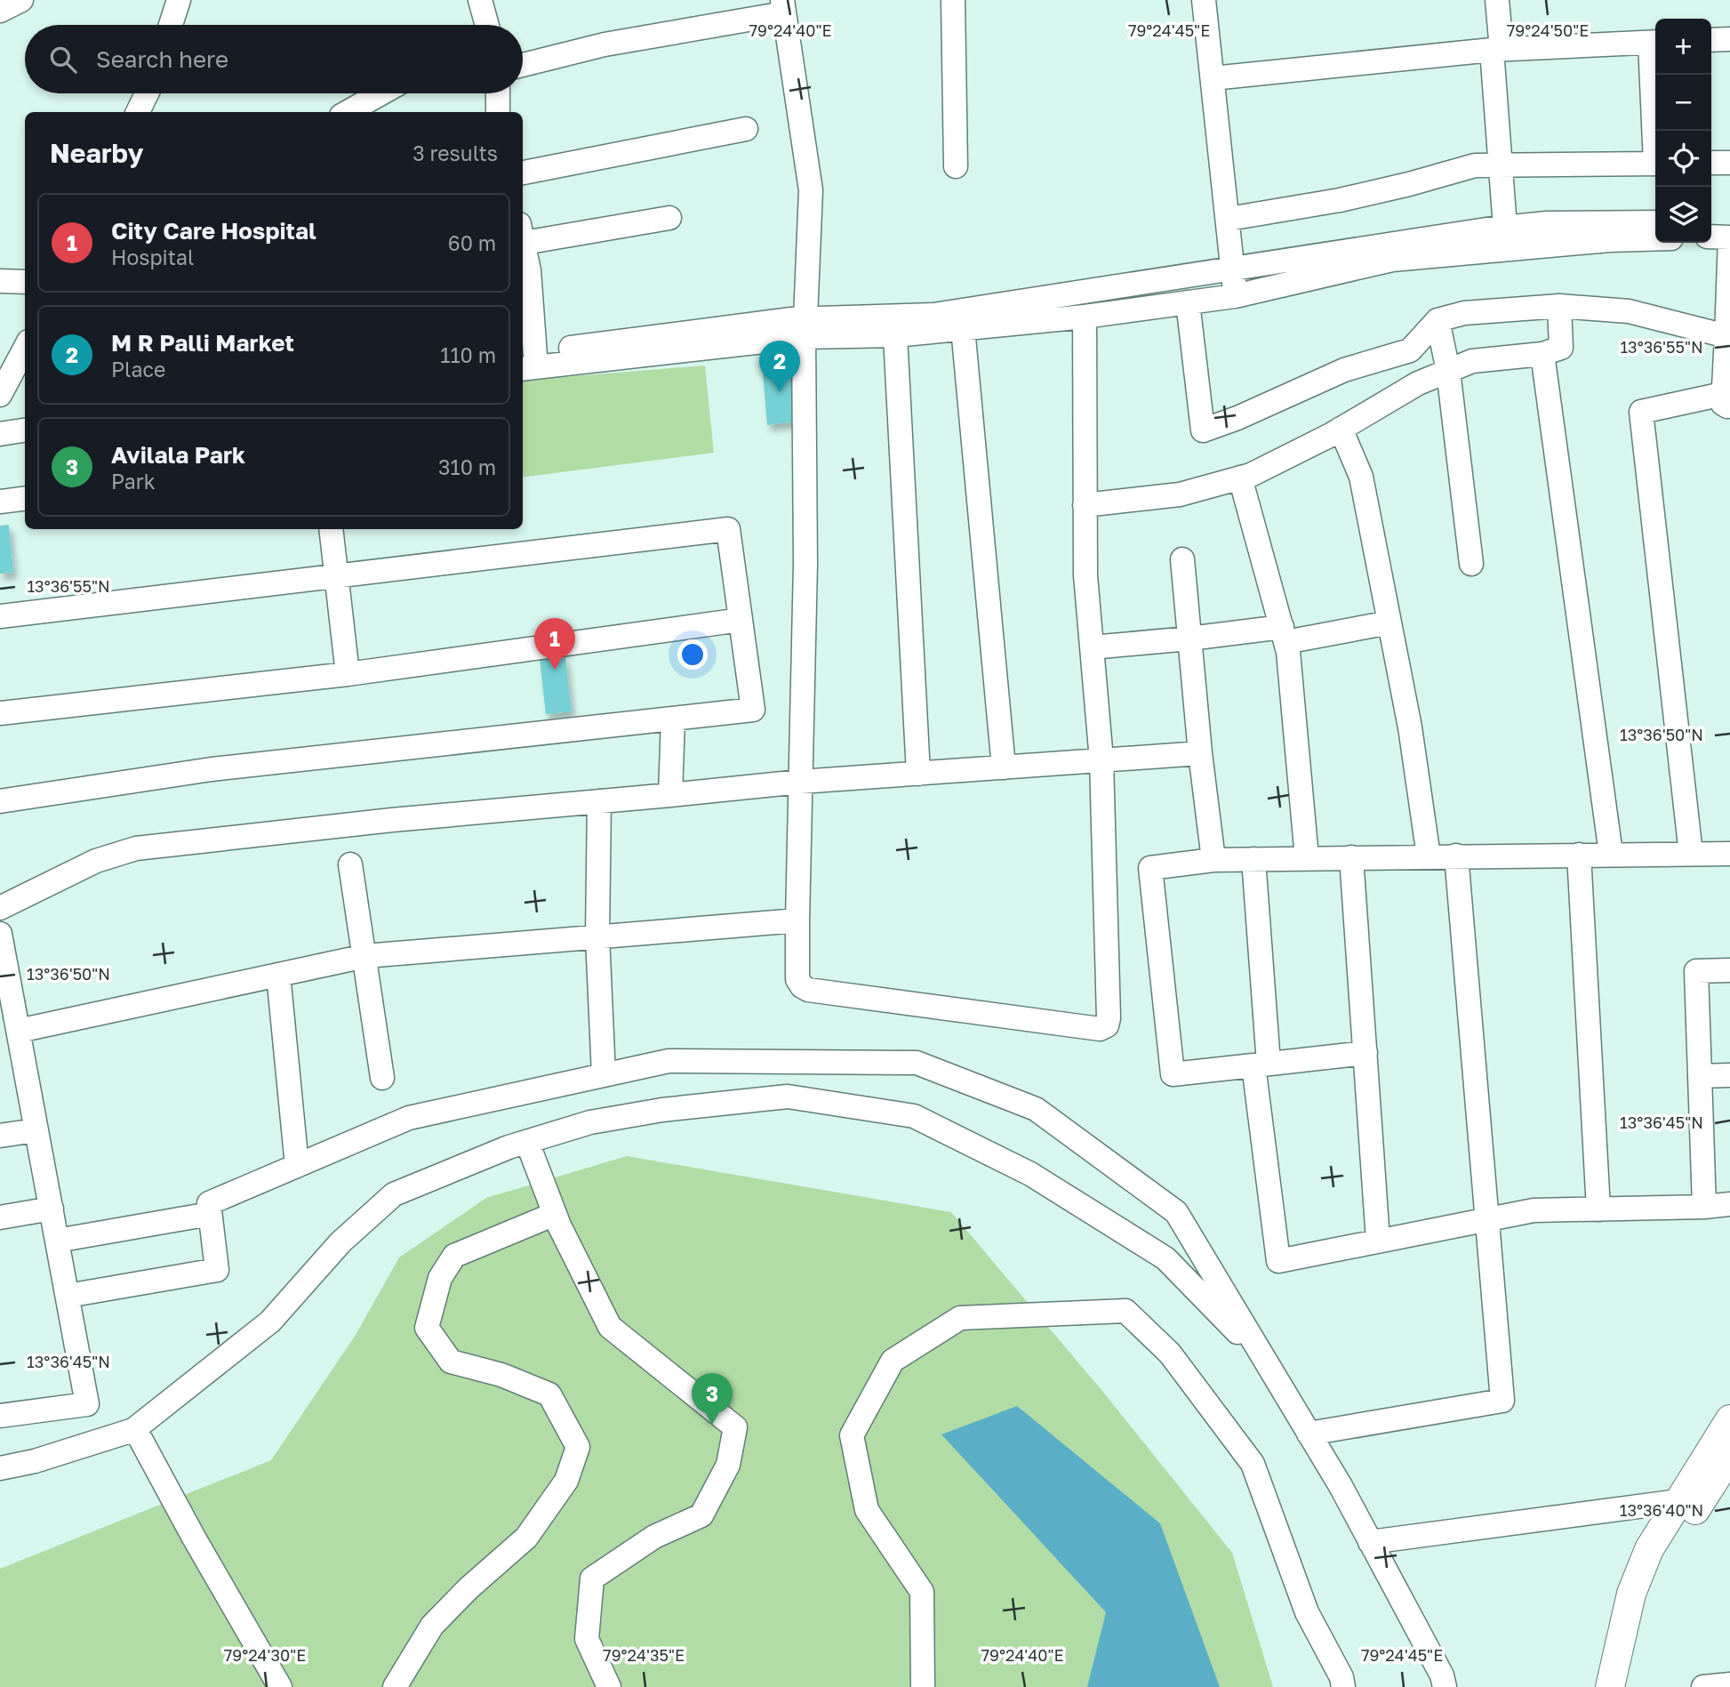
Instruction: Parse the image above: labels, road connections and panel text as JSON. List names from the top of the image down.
{
  "page": {
    "map_buttons": ["+", "−"],
    "search": "Search here",
    "heading": ["Nearby", "3 results"],
    "list": [
      {
        "mark": "1",
        "name": "City Care Hospital",
        "note": "Hospital",
        "value": "60 m"
      },
      {
        "mark": "2",
        "name": "M R Palli Market",
        "note": "Place",
        "value": "110 m"
      },
      {
        "mark": "3",
        "name": "Avilala Park",
        "note": "Park",
        "value": "310 m"
      }
    ],
    "pins": ["2", "1", "3"]
  },
  "coordinates": [
    "79°24'40\"E",
    "79°24'45\"E",
    "79°24'50\"E",
    "13°36'55\"N",
    "13°36'50\"N",
    "13°36'45\"N",
    "13°36'40\"N",
    "79°24'30\"E",
    "79°24'35\"E"
  ]
}
